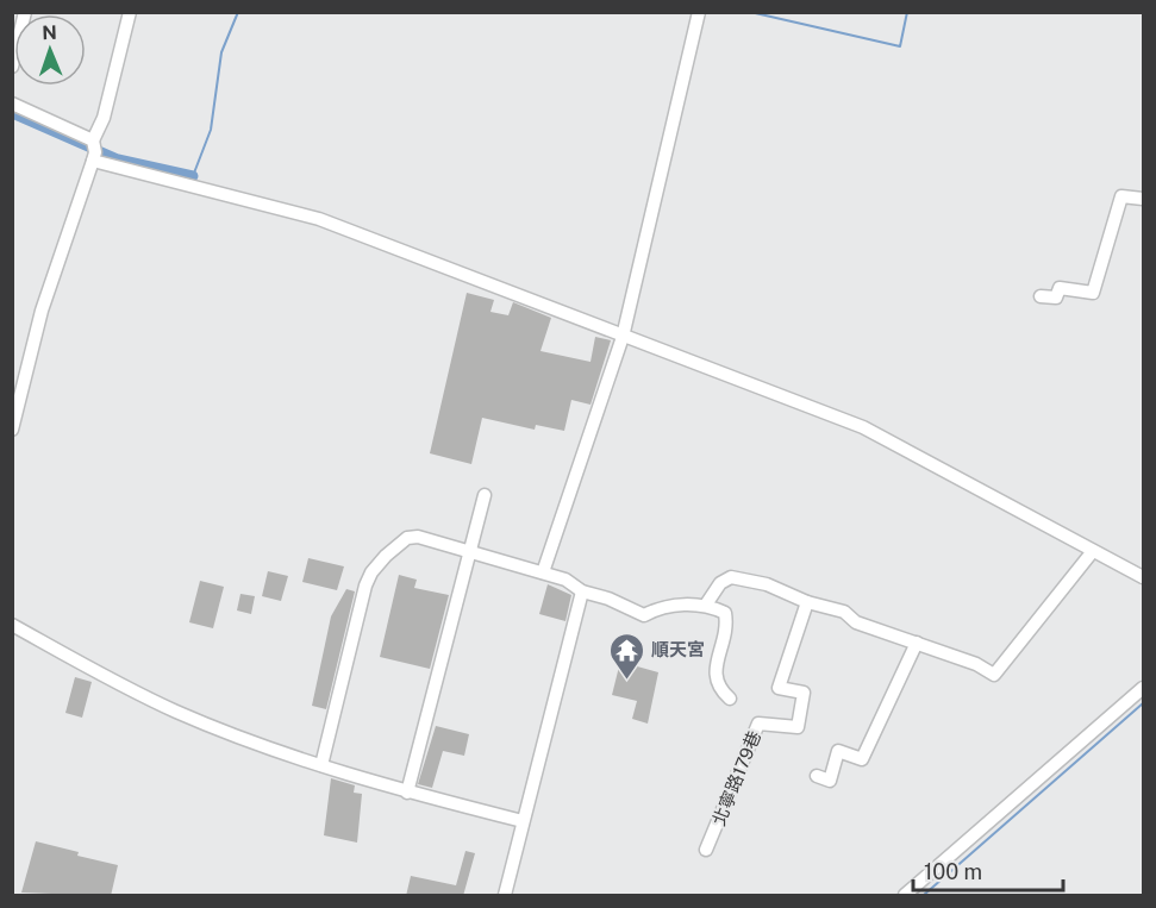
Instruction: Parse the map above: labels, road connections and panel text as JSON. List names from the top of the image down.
{
  "streets": {
    "street": ["北寧路179巷"]
  },
  "places": {
    "temple": ["順天宮"]
  },
  "scale_bar": "100 m",
  "north": "top"
}
